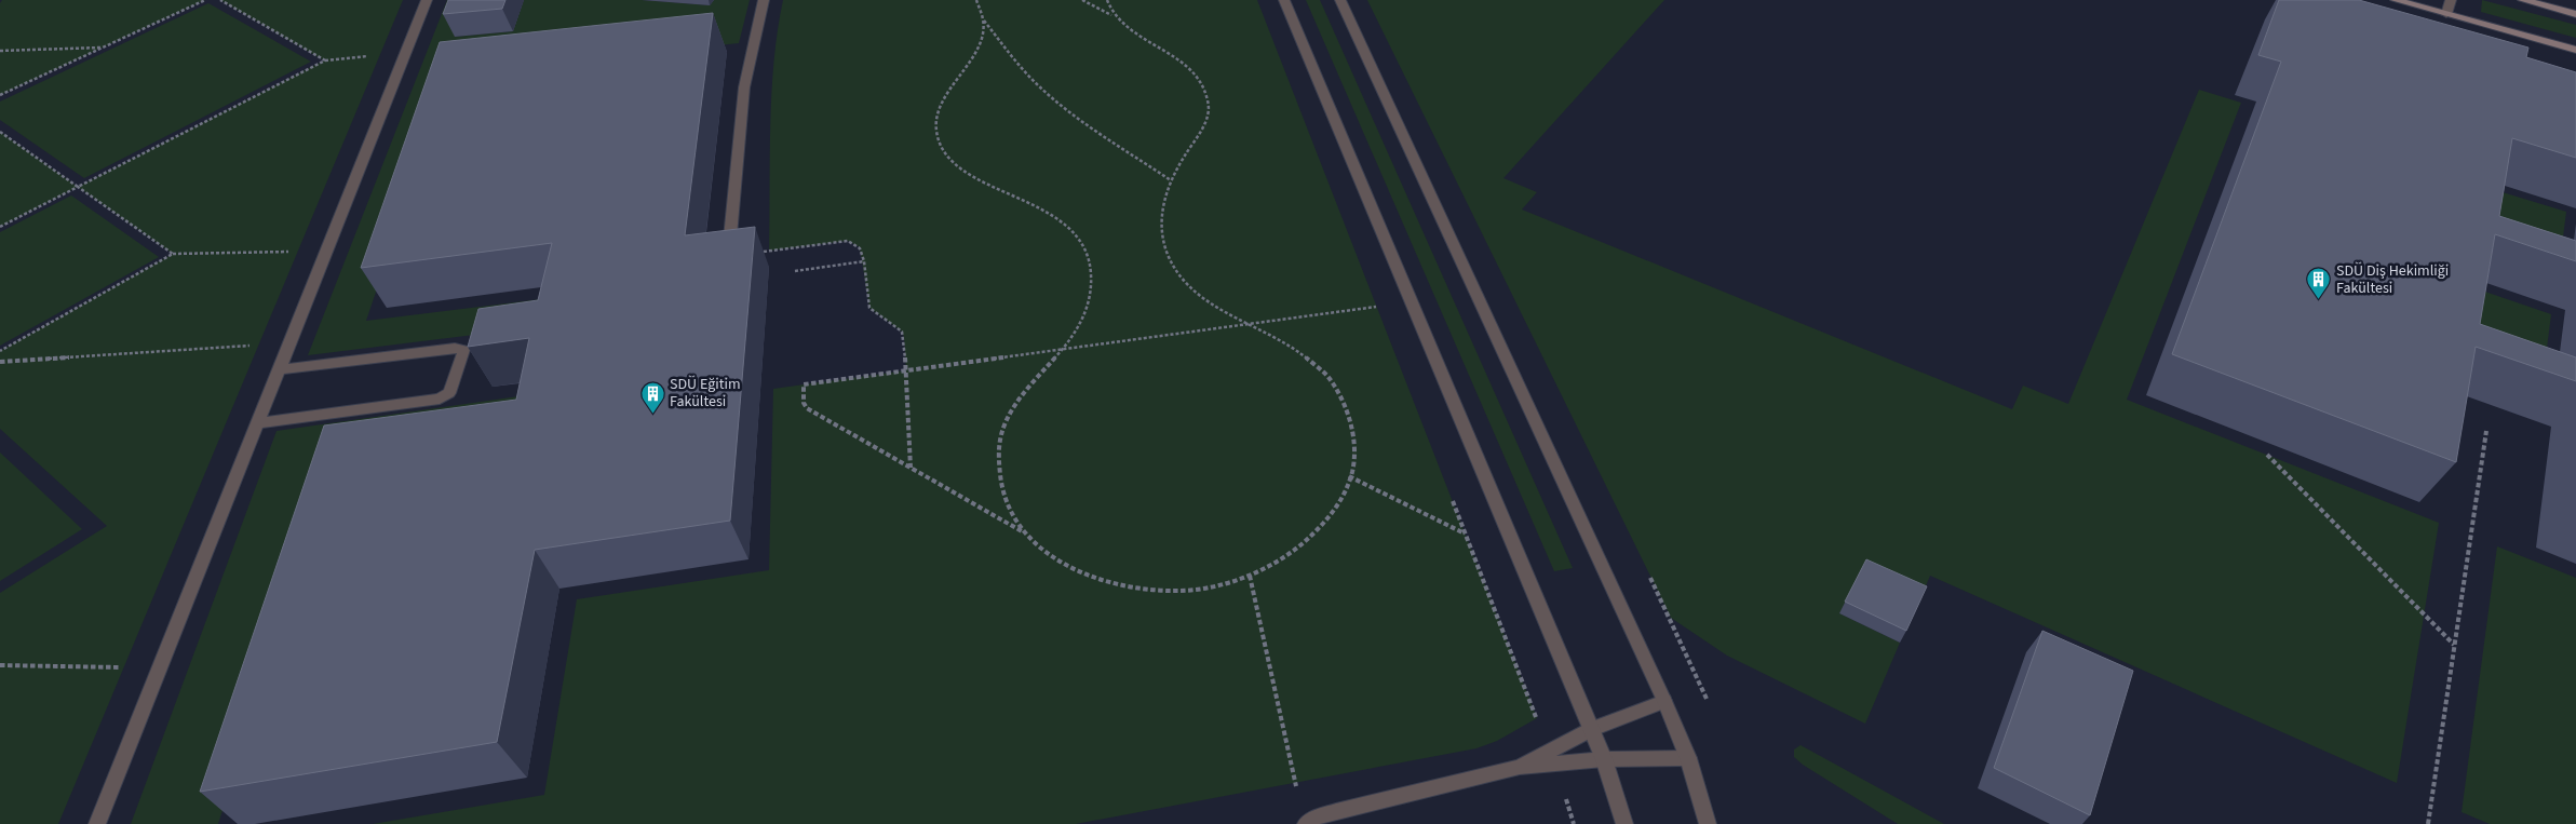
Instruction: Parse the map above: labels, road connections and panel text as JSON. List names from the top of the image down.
{
  "places": {
    "building": ["SDÜ Diş Hekimliği Fakültesi", "SDÜ Eğitim Fakültesi"]
  }
}
